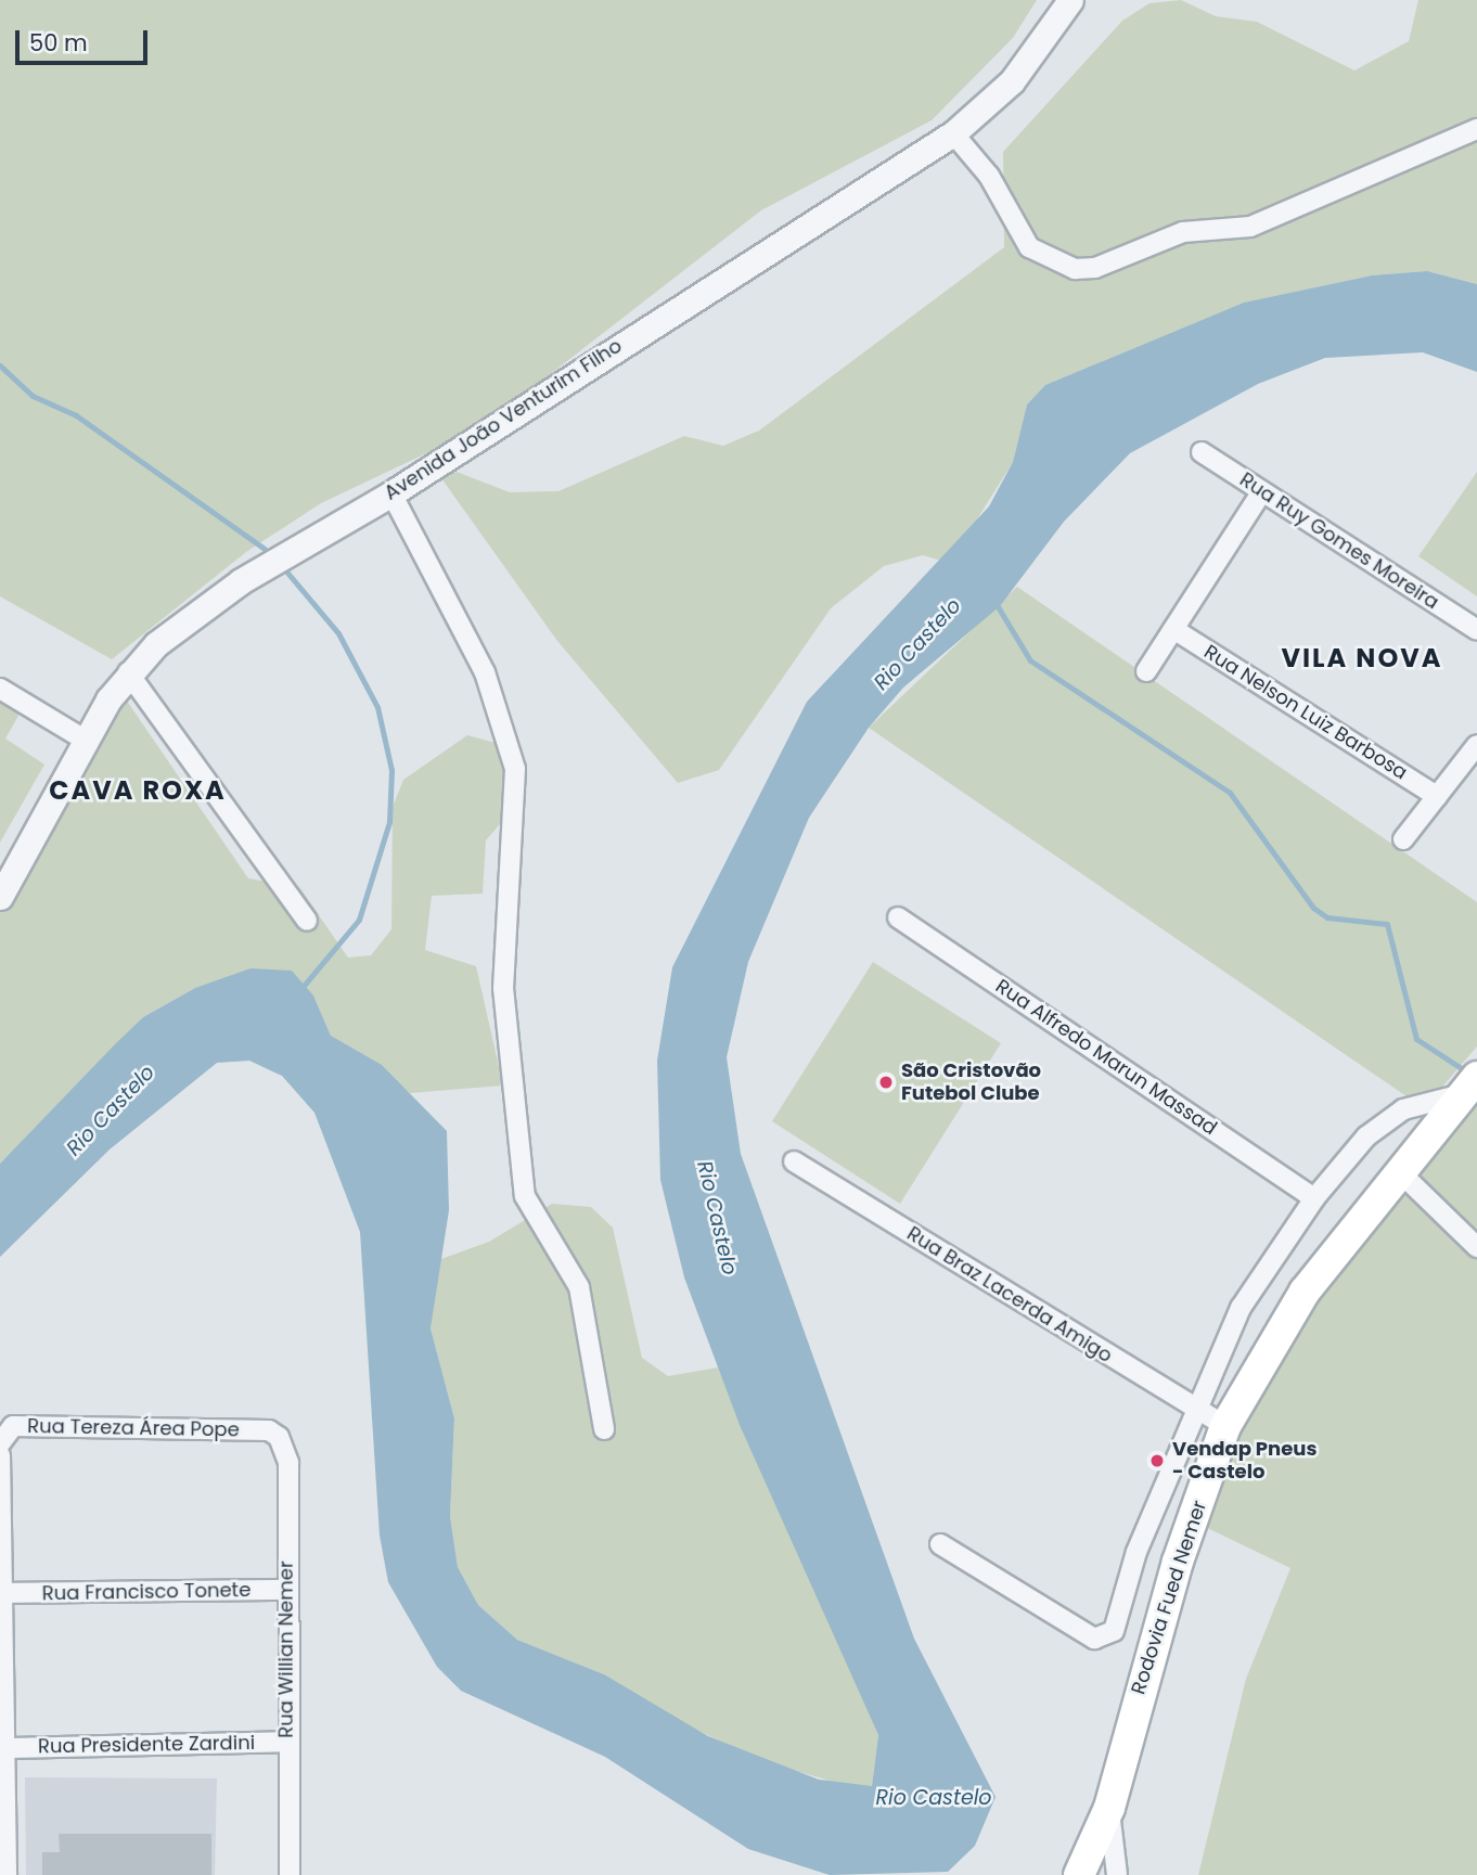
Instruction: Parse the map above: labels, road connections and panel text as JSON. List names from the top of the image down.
{
  "streets": {
    "main road": ["Rodovia Fued Nemer"],
    "street": [
      "Avenida João Venturim Filho",
      "Rua Ruy Gomes Moreira",
      "Rua Nelson Luiz Barbosa",
      "Rua Alfredo Marun Massad",
      "Rua Braz Lacerda Amigo",
      "Rua Tereza Área Pope",
      "Rua Francisco Tonete",
      "Rua Willian Nemer",
      "Rua Presidente Zardini"
    ]
  },
  "crossings": [
    ["Rua Braz Lacerda Amigo", "Rodovia Fued Nemer"],
    ["Rua Tereza Área Pope", "Rua Willian Nemer"],
    ["Rua Francisco Tonete", "Rua Willian Nemer"],
    ["Rua Willian Nemer", "Rua Presidente Zardini"]
  ],
  "districts": ["VILA NOVA", "CAVA ROXA"],
  "water": ["Rio Castelo"],
  "places": ["São Cristovão Futebol Clube", "Vendap Pneus - Castelo"],
  "scale_bar": "50 m"
}
